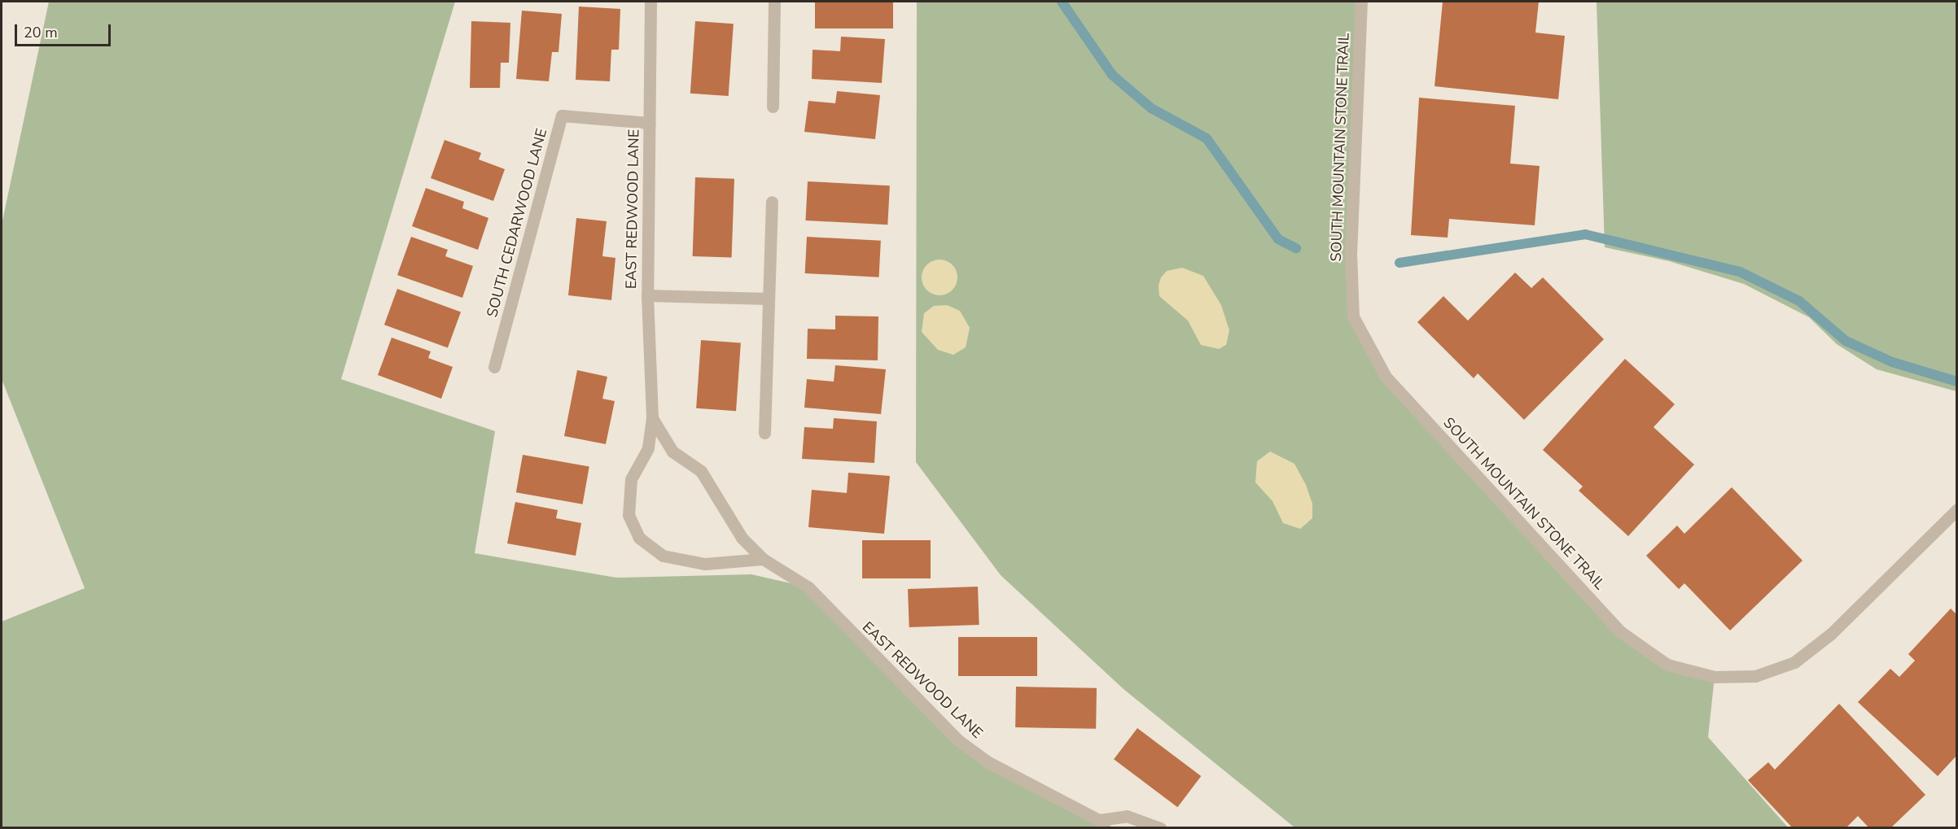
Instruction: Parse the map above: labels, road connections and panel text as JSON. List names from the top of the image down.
{
  "streets": {
    "street": ["SOUTH MOUNTAIN STONE TRAIL", "EAST REDWOOD LANE", "SOUTH CEDARWOOD LANE"]
  },
  "crossings": [
    ["EAST REDWOOD LANE", "SOUTH CEDARWOOD LANE"]
  ],
  "scale_bar": "20 m"
}
